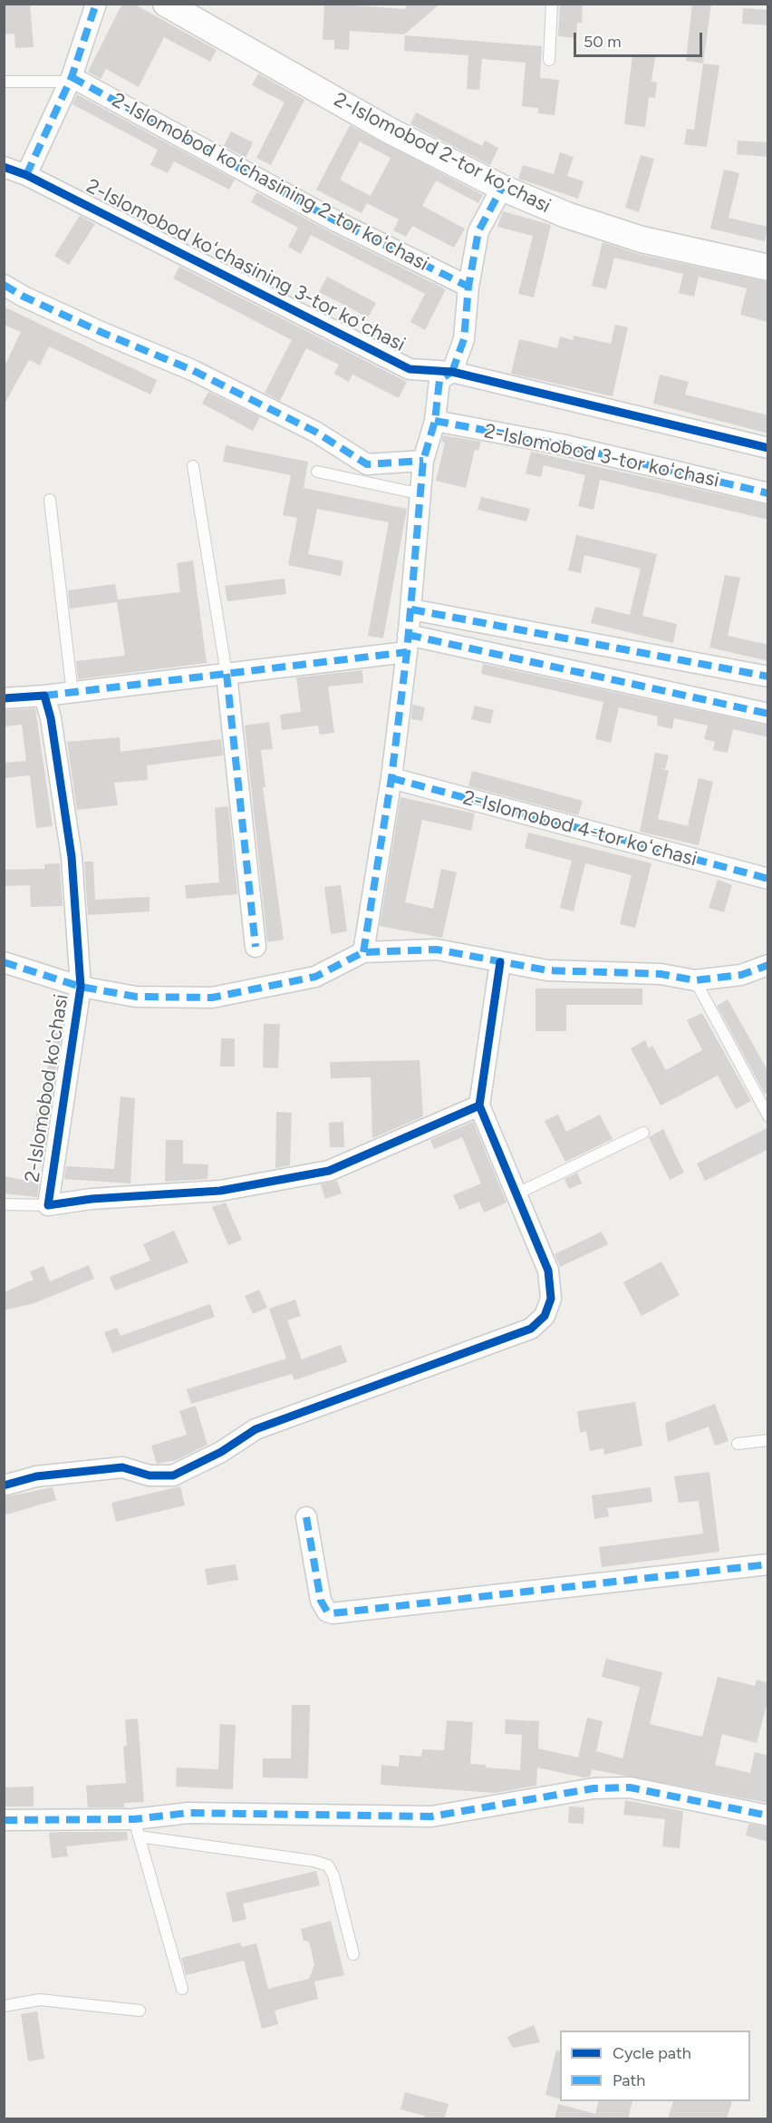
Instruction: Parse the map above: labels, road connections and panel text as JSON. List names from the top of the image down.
{
  "streets": {
    "street": [
      "2-Islomobod 2-tor koʻchasi",
      "2-Islomobod koʻchasining 2-tor koʻchasi",
      "2-Islomobod koʻchasining 3-tor koʻchasi",
      "2-Islomobod 3-tor koʻchasi",
      "2-Islomobod 4-tor koʻchasi",
      "2-Islomobod koʻchasi"
    ]
  },
  "legend": ["Cycle path", "Path"],
  "scale_bar": "50 m"
}
